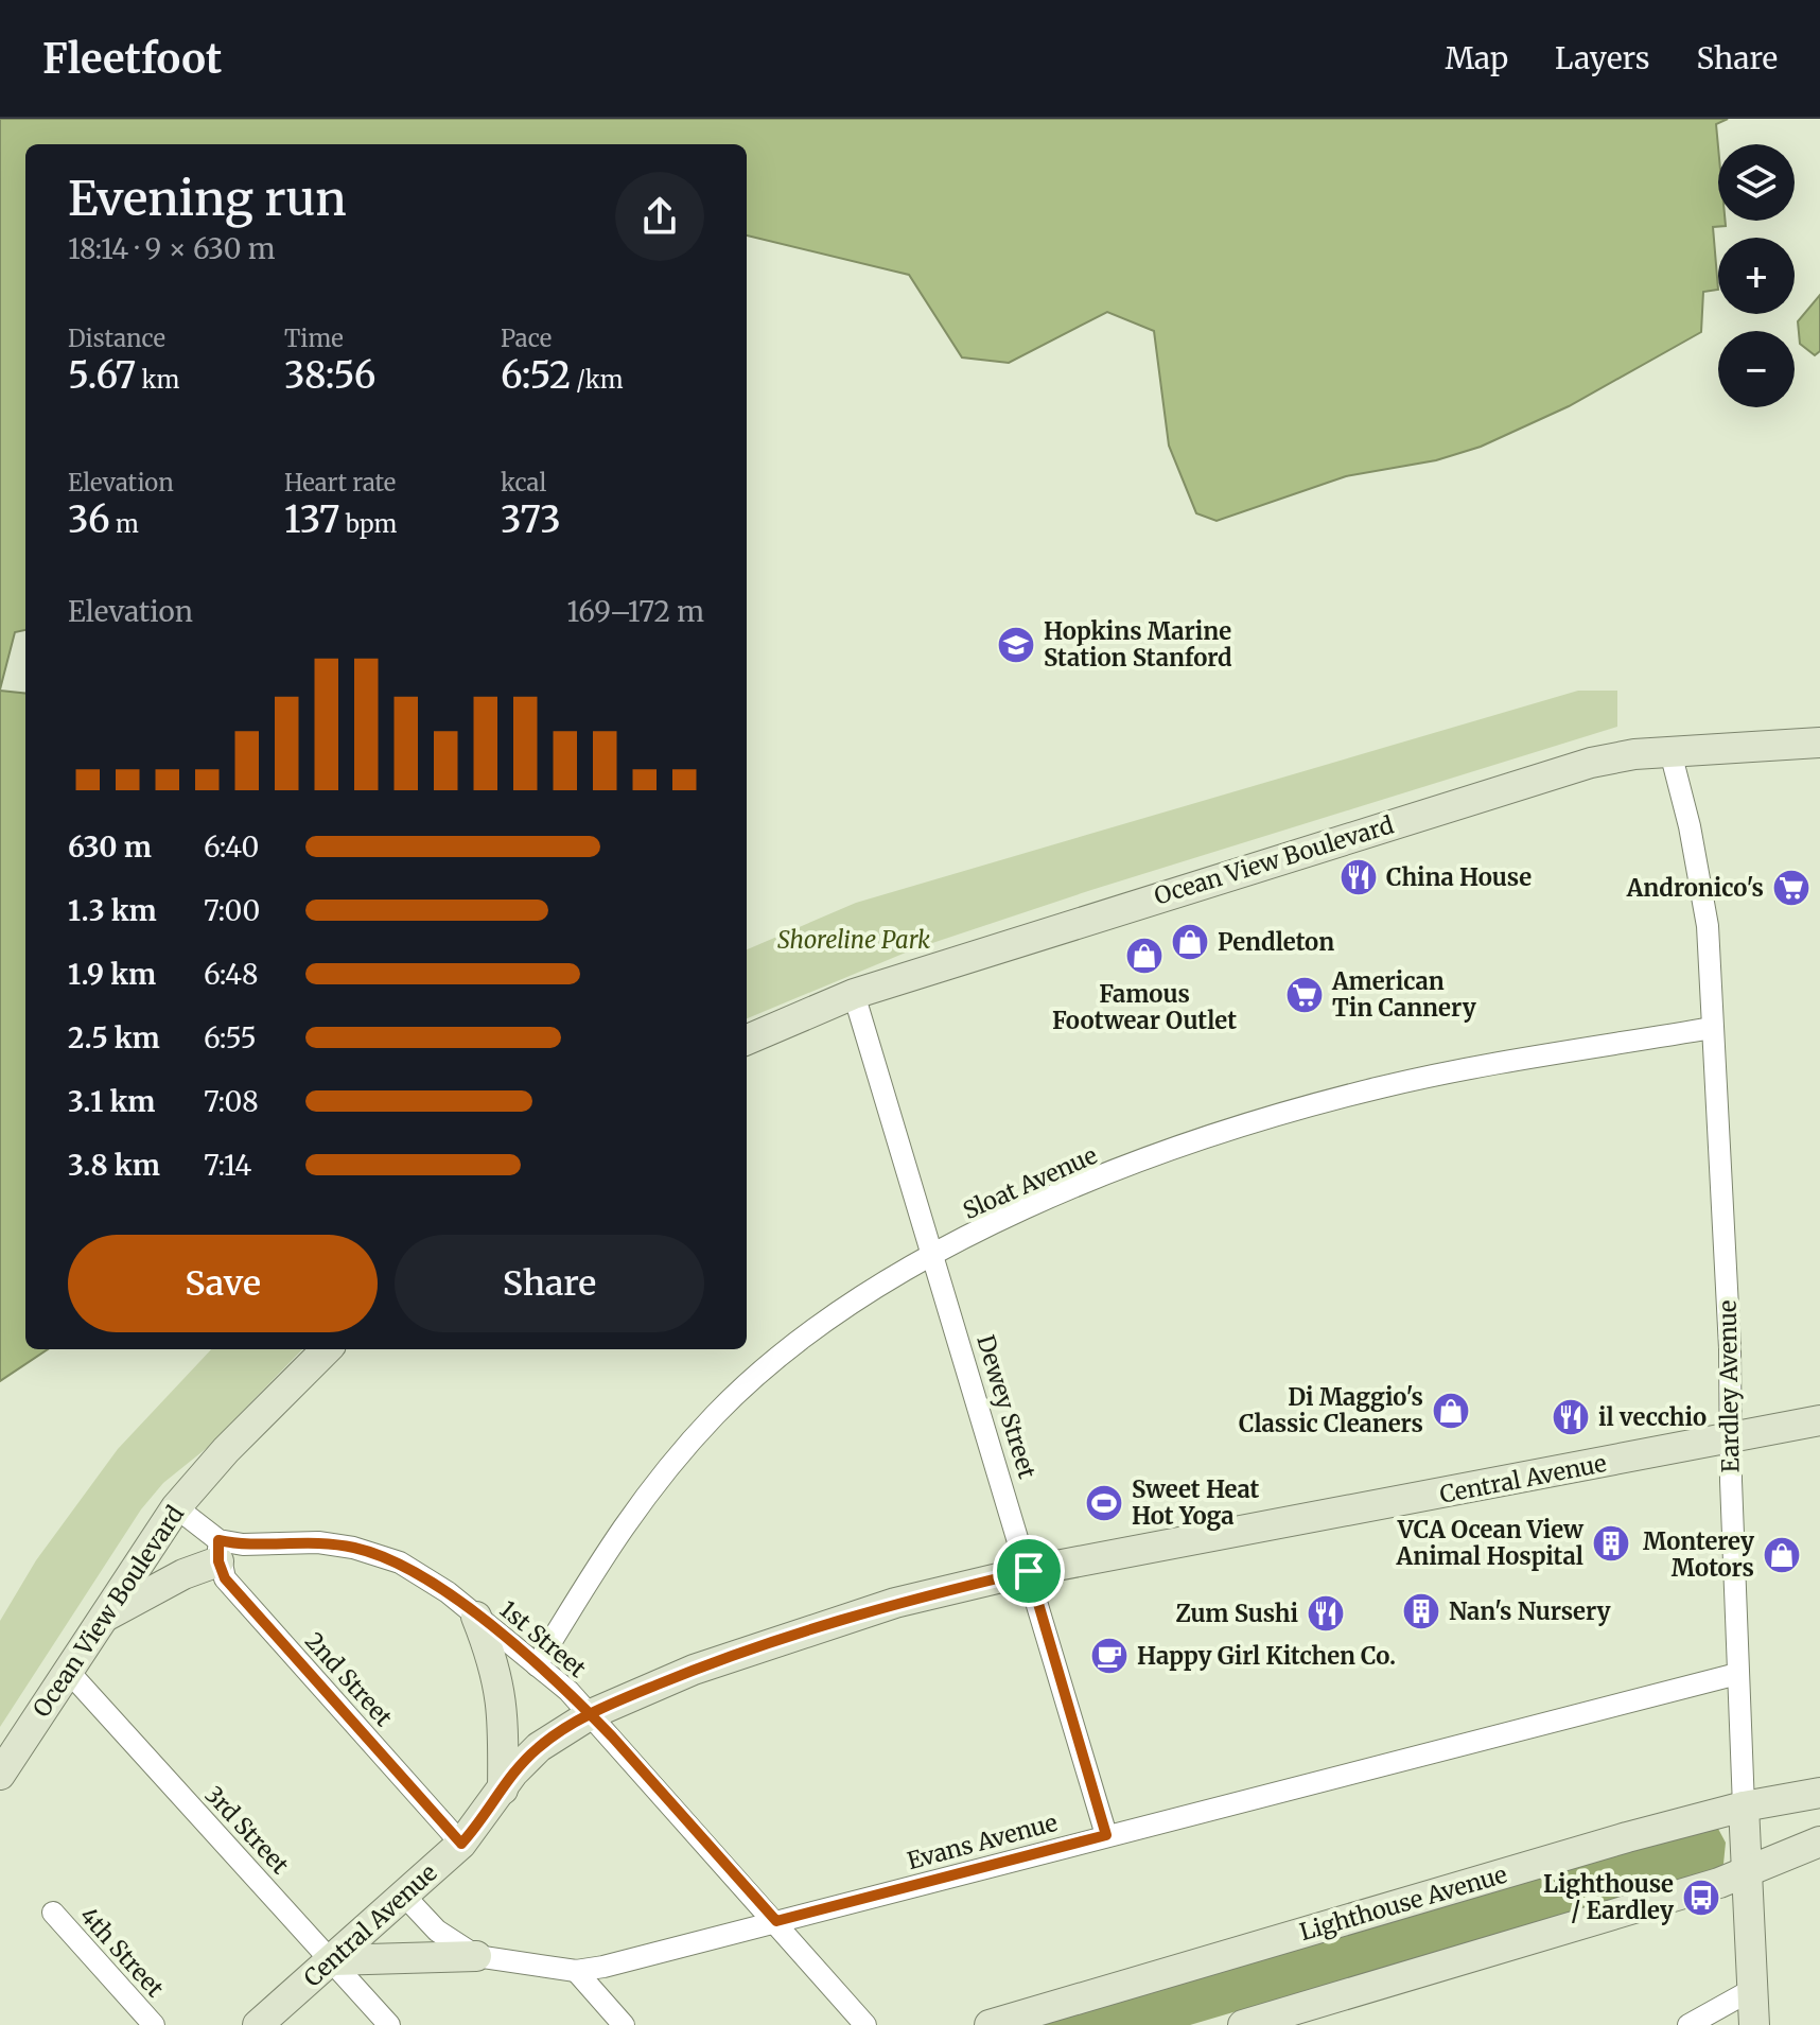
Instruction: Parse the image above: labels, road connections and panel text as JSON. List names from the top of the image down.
{
  "streets": {
    "main road": [
      "Ocean View Boulevard",
      "Eardley Avenue",
      "Central Avenue",
      "Lighthouse Avenue"
    ],
    "street": [
      "Sloat Avenue",
      "Dewey Street",
      "1st Street",
      "2nd Street",
      "3rd Street",
      "Evans Avenue",
      "4th Street"
    ]
  },
  "crossings": [
    ["Ocean View Boulevard", "Eardley Avenue"],
    ["Ocean View Boulevard", "Dewey Street"],
    ["Ocean View Boulevard", "3rd Street"],
    ["Sloat Avenue", "Eardley Avenue"],
    ["Sloat Avenue", "Dewey Street"],
    ["Sloat Avenue", "1st Street"],
    ["Eardley Avenue", "Central Avenue"],
    ["Eardley Avenue", "Evans Avenue"],
    ["Eardley Avenue", "Lighthouse Avenue"],
    ["Dewey Street", "Central Avenue"],
    ["Dewey Street", "Evans Avenue"],
    ["Central Avenue", "1st Street"],
    ["Central Avenue", "2nd Street"],
    ["Central Avenue", "3rd Street"],
    ["Central Avenue", "Evans Avenue"],
    ["1st Street", "2nd Street"],
    ["1st Street", "Evans Avenue"]
  ],
  "parks": ["Shoreline Park"],
  "places": {
    "school or university": ["Hopkins Marine Station Stanford"],
    "restaurant": ["China House", "il vecchio", "Zum Sushi"],
    "supermarket": ["Andronico's", "American Tin Cannery"],
    "shop": [
      "Pendleton",
      "Famous Footwear Outlet",
      "Di Maggio's Classic Cleaners",
      "Monterey Motors"
    ],
    "sports": ["Sweet Heat Hot Yoga"],
    "building": ["VCA Ocean View Animal Hospital", "Nan's Nursery"],
    "cafe": ["Happy Girl Kitchen Co."],
    "bus stop": ["Lighthouse / Eardley"]
  },
  "page": {
    "header": "Fleetfoot",
    "nav": ["Map", "Layers", "Share"],
    "map_buttons": ["+", "−"],
    "heading": ["Evening run", "18:14 · 9 × 630 m"],
    "stats": [
      ["Distance", "5.67 km"],
      ["Time", "38:56"],
      ["Pace", "6:52 /km"],
      ["Elevation", "36 m"],
      ["Heart rate", "137 bpm"],
      ["kcal", "373"]
    ],
    "chart": ["Elevation", "169–172 m"],
    "list": [
      {
        "name": "630 m",
        "note": "6:40"
      },
      {
        "name": "1.3 km",
        "note": "7:00"
      },
      {
        "name": "1.9 km",
        "note": "6:48"
      },
      {
        "name": "2.5 km",
        "note": "6:55"
      },
      {
        "name": "3.1 km",
        "note": "7:08"
      },
      {
        "name": "3.8 km",
        "note": "7:14"
      }
    ],
    "buttons": ["Save", "Share"]
  }
}
